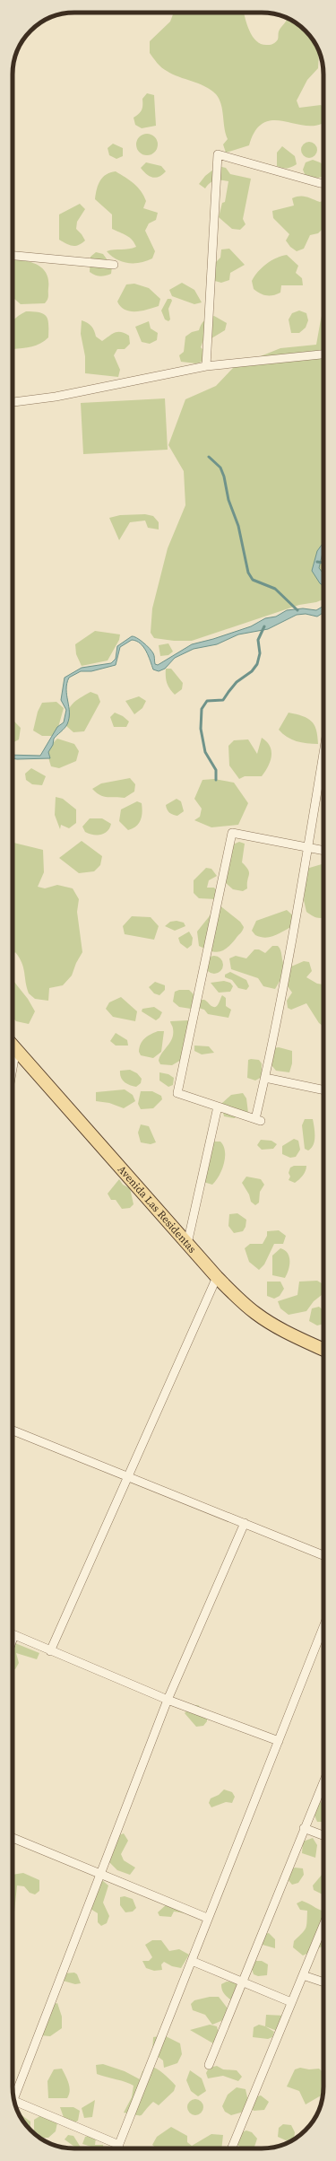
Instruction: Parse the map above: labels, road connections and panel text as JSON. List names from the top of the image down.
{
  "streets": {
    "main road": ["Avenida Las Residentas"]
  }
}
